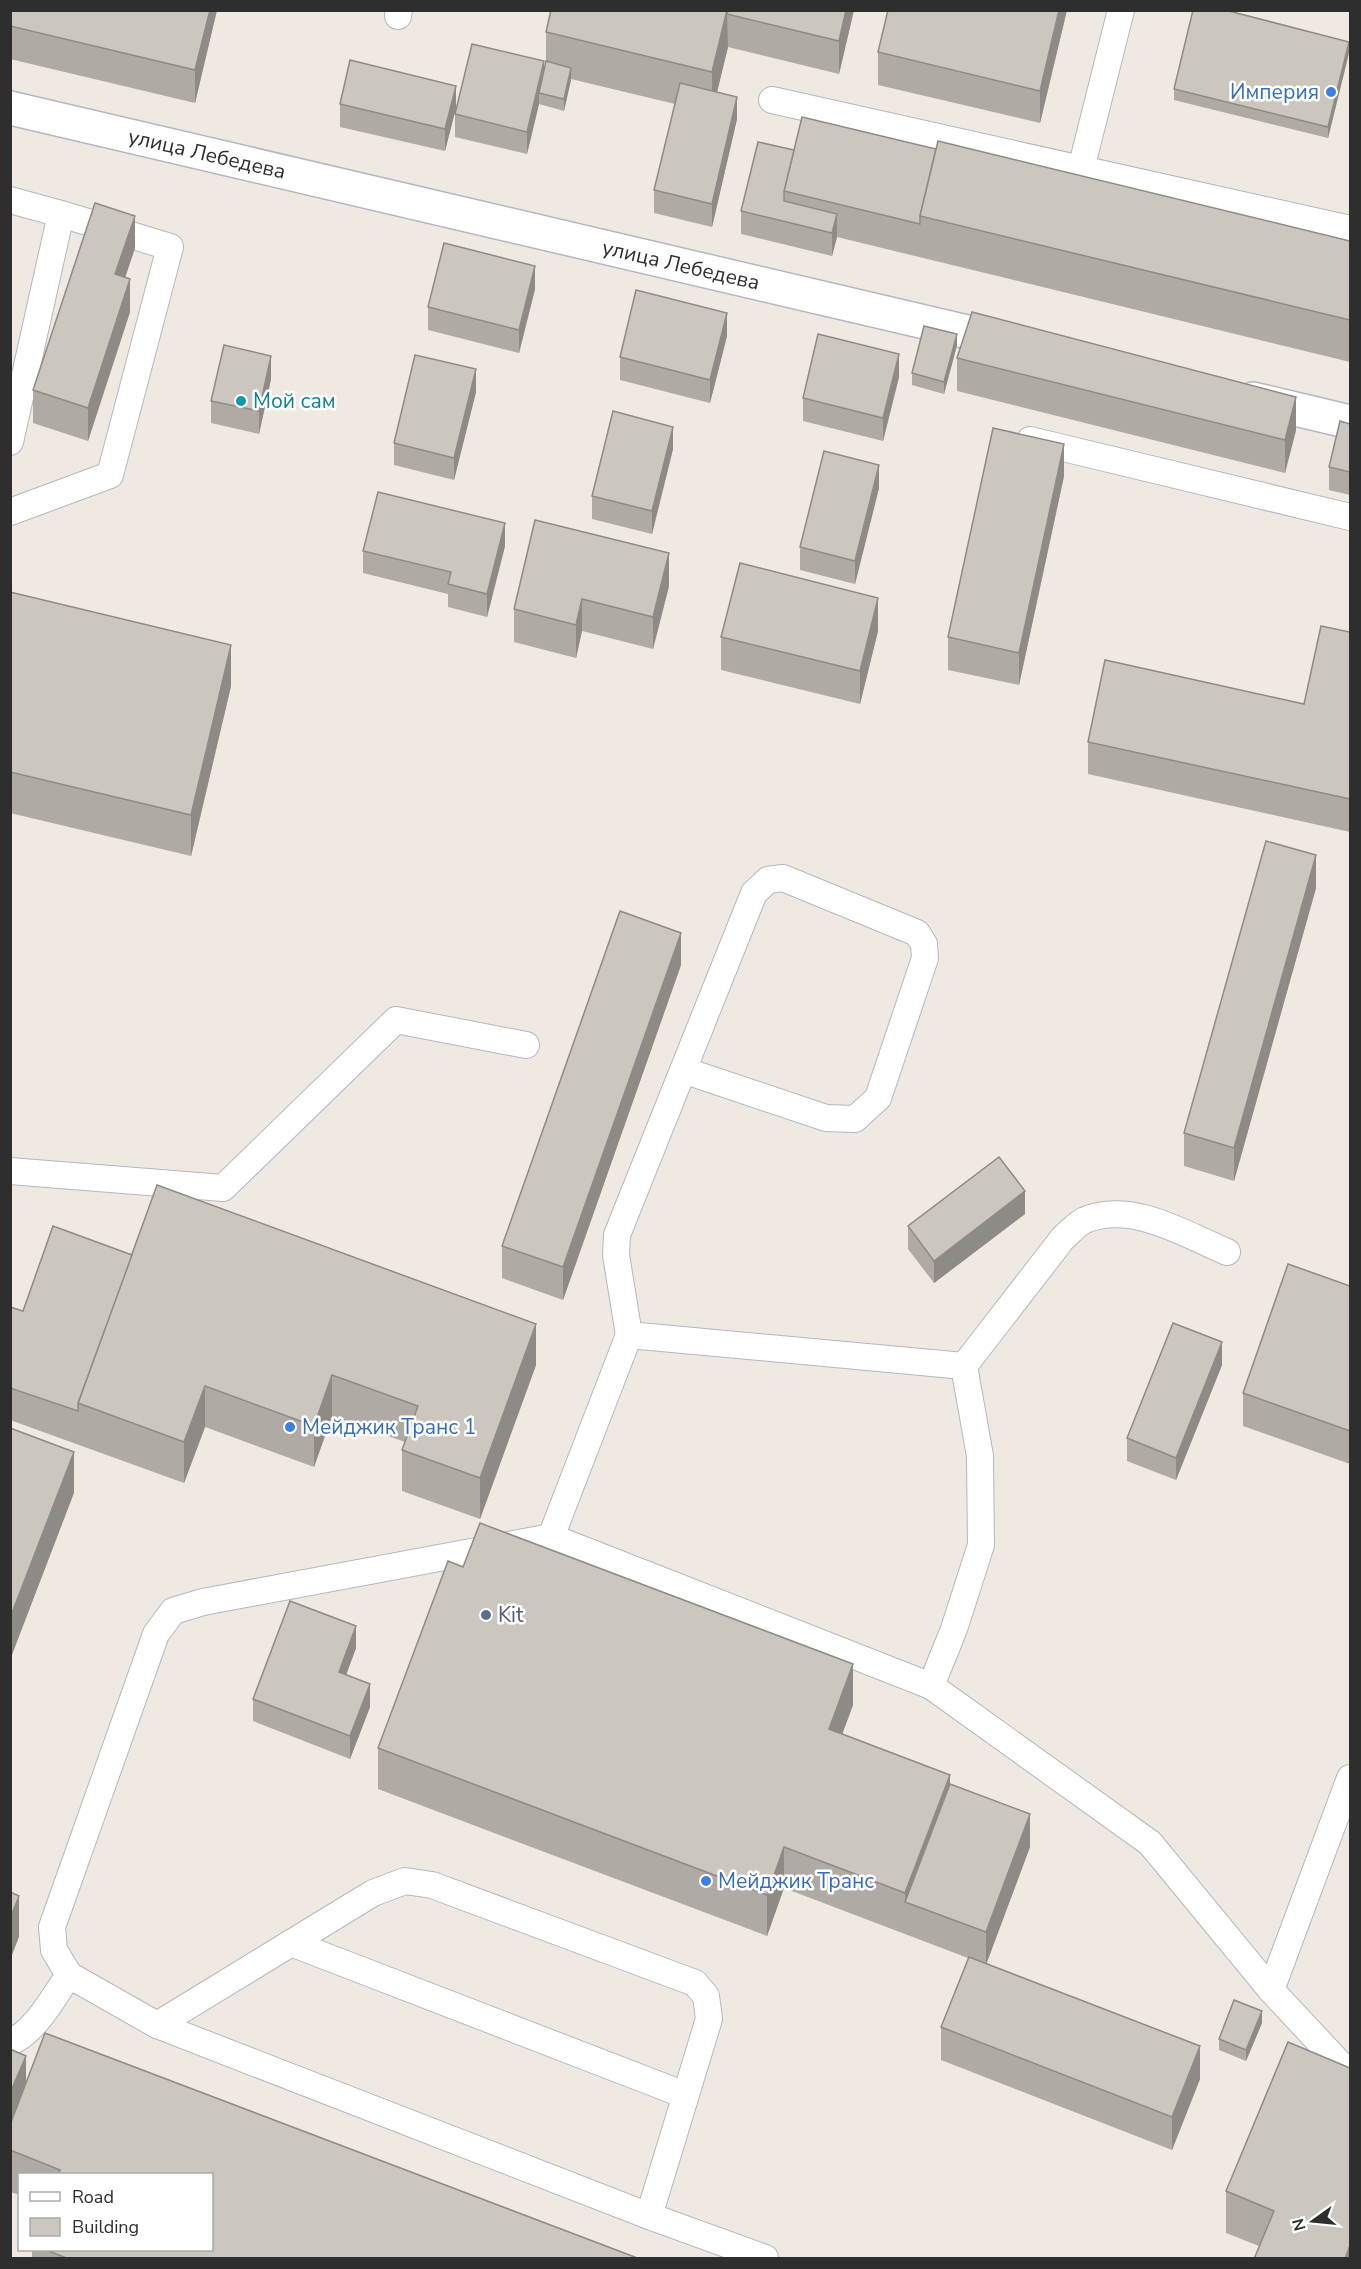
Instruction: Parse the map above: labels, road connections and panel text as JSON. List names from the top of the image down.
{
  "streets": {
    "street": ["улица Лебедева"]
  },
  "places": [
    "Империя",
    "Мой сам",
    "Мейджик Транс 1",
    "Kit",
    "Мейджик Транс"
  ],
  "legend": ["Road", "Building"],
  "north": "left"
}
